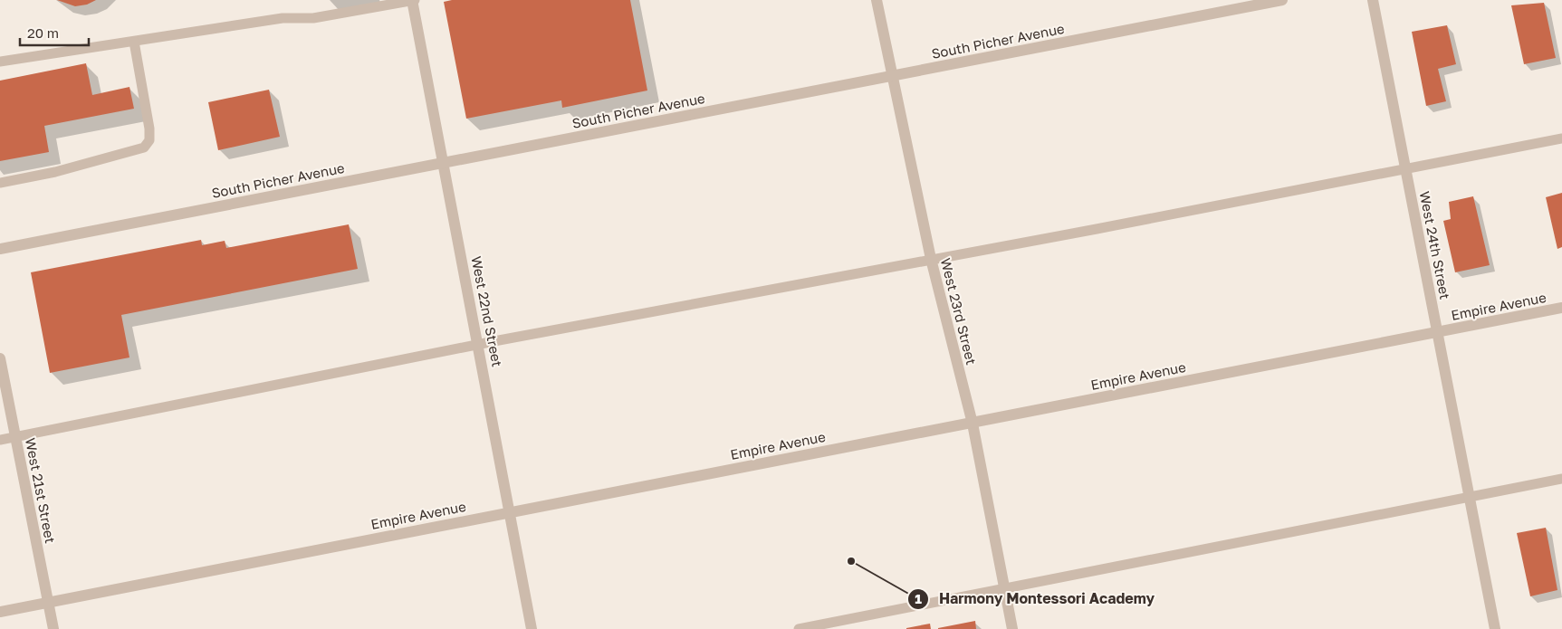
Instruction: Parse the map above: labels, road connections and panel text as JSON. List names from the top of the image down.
{
  "streets": {
    "street": [
      "South Picher Avenue",
      "West 24th Street",
      "Empire Avenue",
      "West 22nd Street",
      "West 23rd Street",
      "West 21st Street"
    ]
  },
  "crossings": [
    ["South Picher Avenue", "West 22nd Street"],
    ["South Picher Avenue", "West 23rd Street"],
    ["West 24th Street", "Empire Avenue"],
    ["Empire Avenue", "West 22nd Street"],
    ["Empire Avenue", "West 23rd Street"],
    ["Empire Avenue", "West 21st Street"]
  ],
  "places": ["Harmony Montessori Academy"],
  "scale_bar": "20 m"
}
